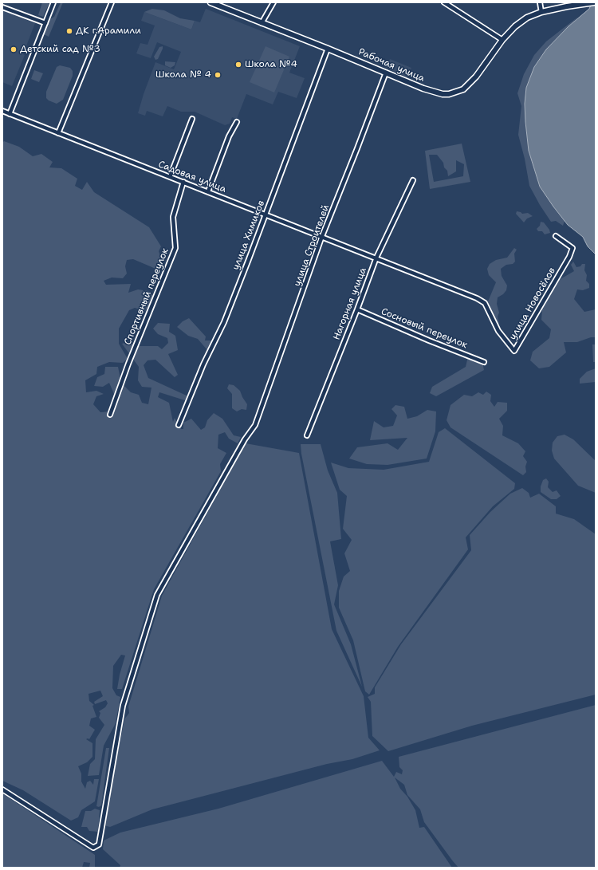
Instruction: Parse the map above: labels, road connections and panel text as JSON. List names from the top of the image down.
{
  "streets": {
    "main road": ["Рабочая улица"],
    "street": [
      "Садовая улица",
      "улица Химиков",
      "улица Строителей",
      "Спортивный переулок",
      "Нагорная улица",
      "улица Новосёлов",
      "Сосновый переулок"
    ]
  },
  "crossings": [
    ["Рабочая улица", "улица Химиков"],
    ["Рабочая улица", "улица Строителей"],
    ["Садовая улица", "улица Химиков"],
    ["Садовая улица", "улица Строителей"],
    ["Садовая улица", "Спортивный переулок"],
    ["Садовая улица", "Нагорная улица"],
    ["Садовая улица", "улица Новосёлов"],
    ["Нагорная улица", "улица Новосёлов"],
    ["Нагорная улица", "Сосновый переулок"]
  ],
  "places": [
    "ДК г.Арамили",
    "Детский сад №3",
    "Школа №4",
    "Школа № 4"
  ]
}
